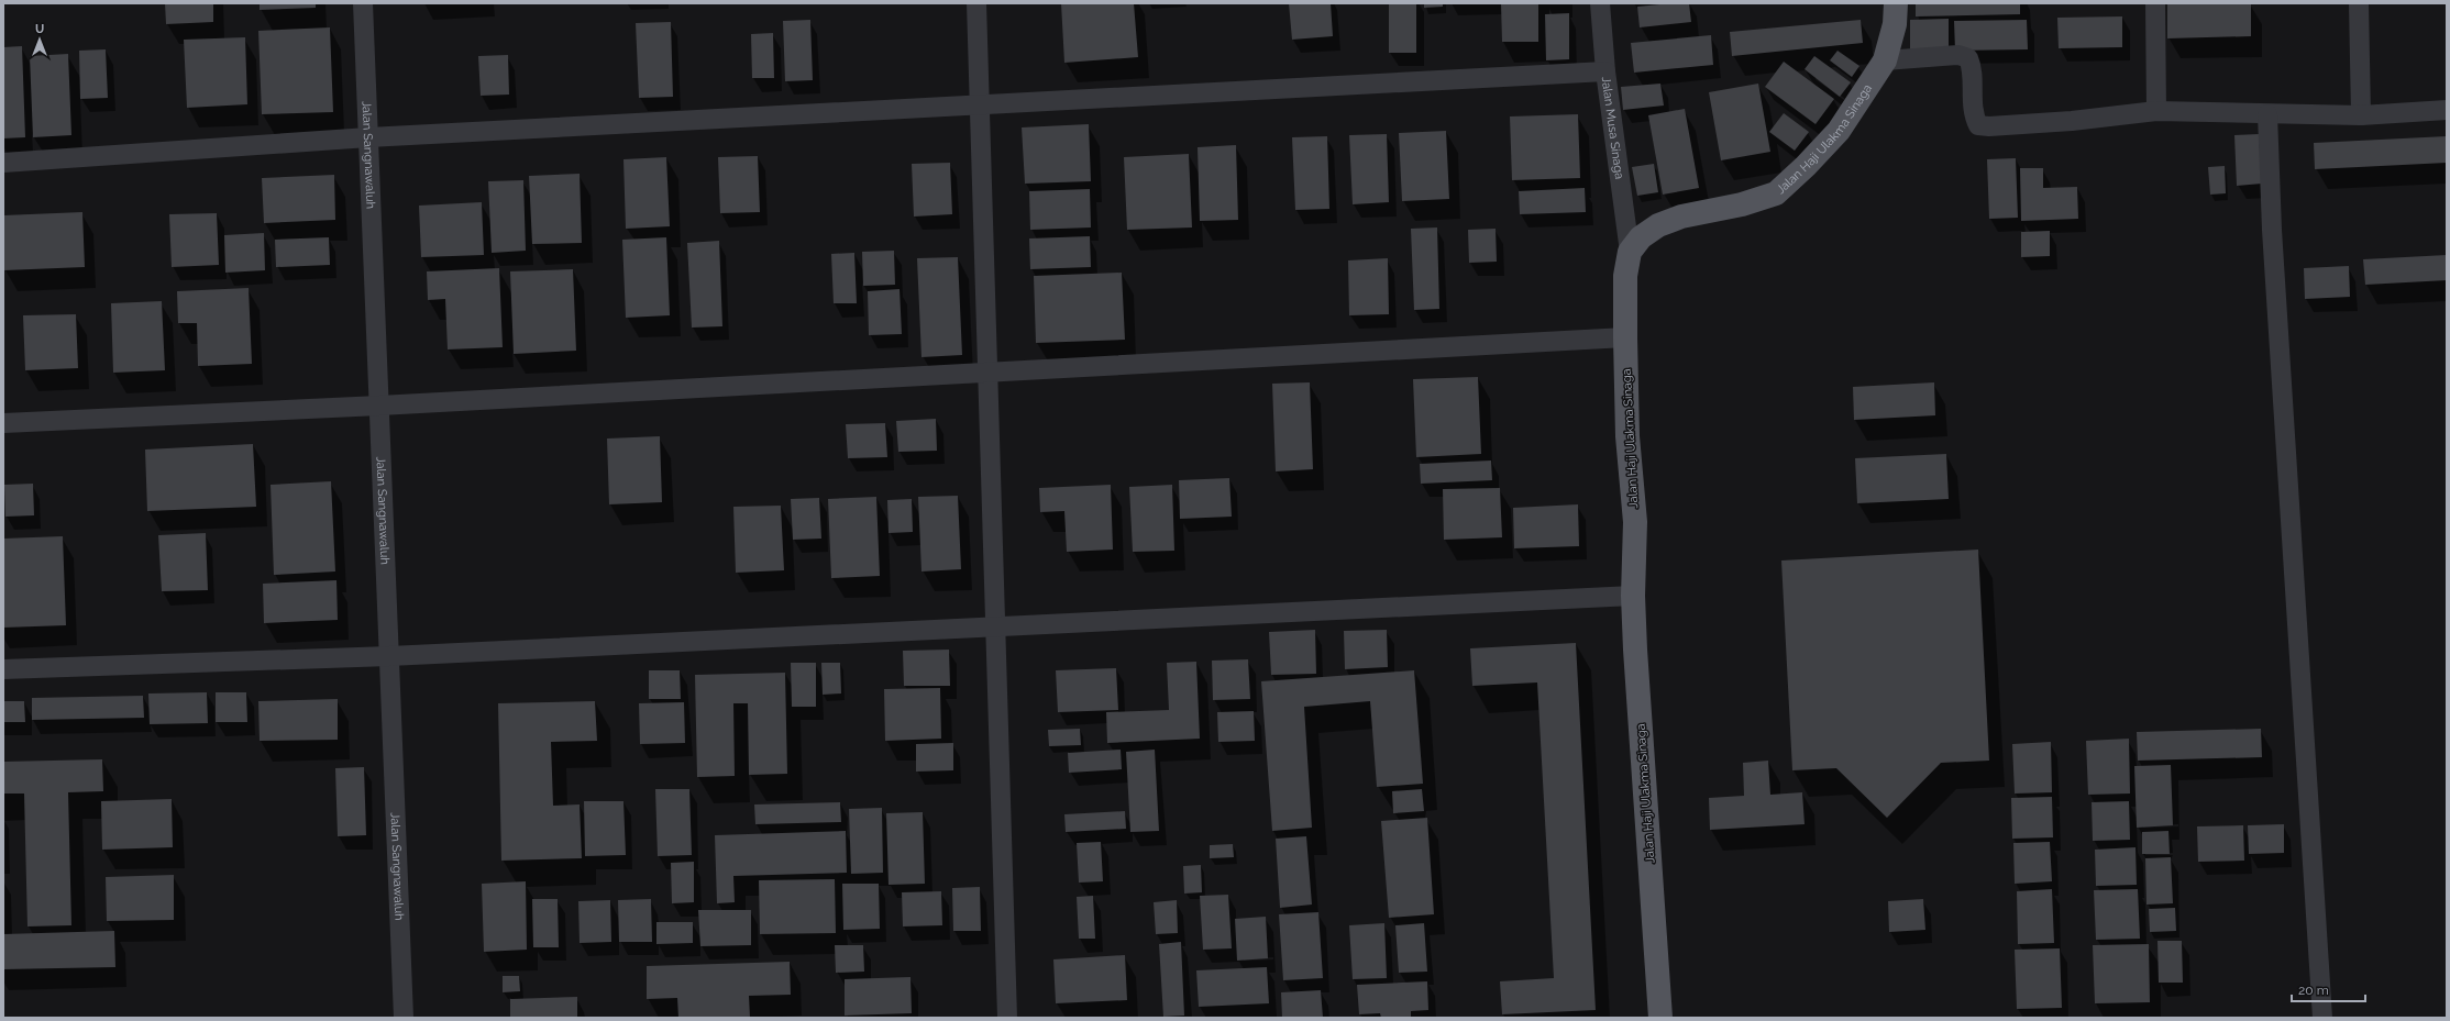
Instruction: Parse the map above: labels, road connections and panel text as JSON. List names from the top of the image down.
{
  "streets": {
    "main road": ["Jalan Haji Ulakma Sinaga"],
    "street": ["Jalan Musa Sinaga", "Jalan Sangnawaluh"]
  },
  "crossings": [
    ["Jalan Musa Sinaga", "Jalan Haji Ulakma Sinaga"]
  ],
  "scale_bar": "20 m",
  "north": "top"
}
